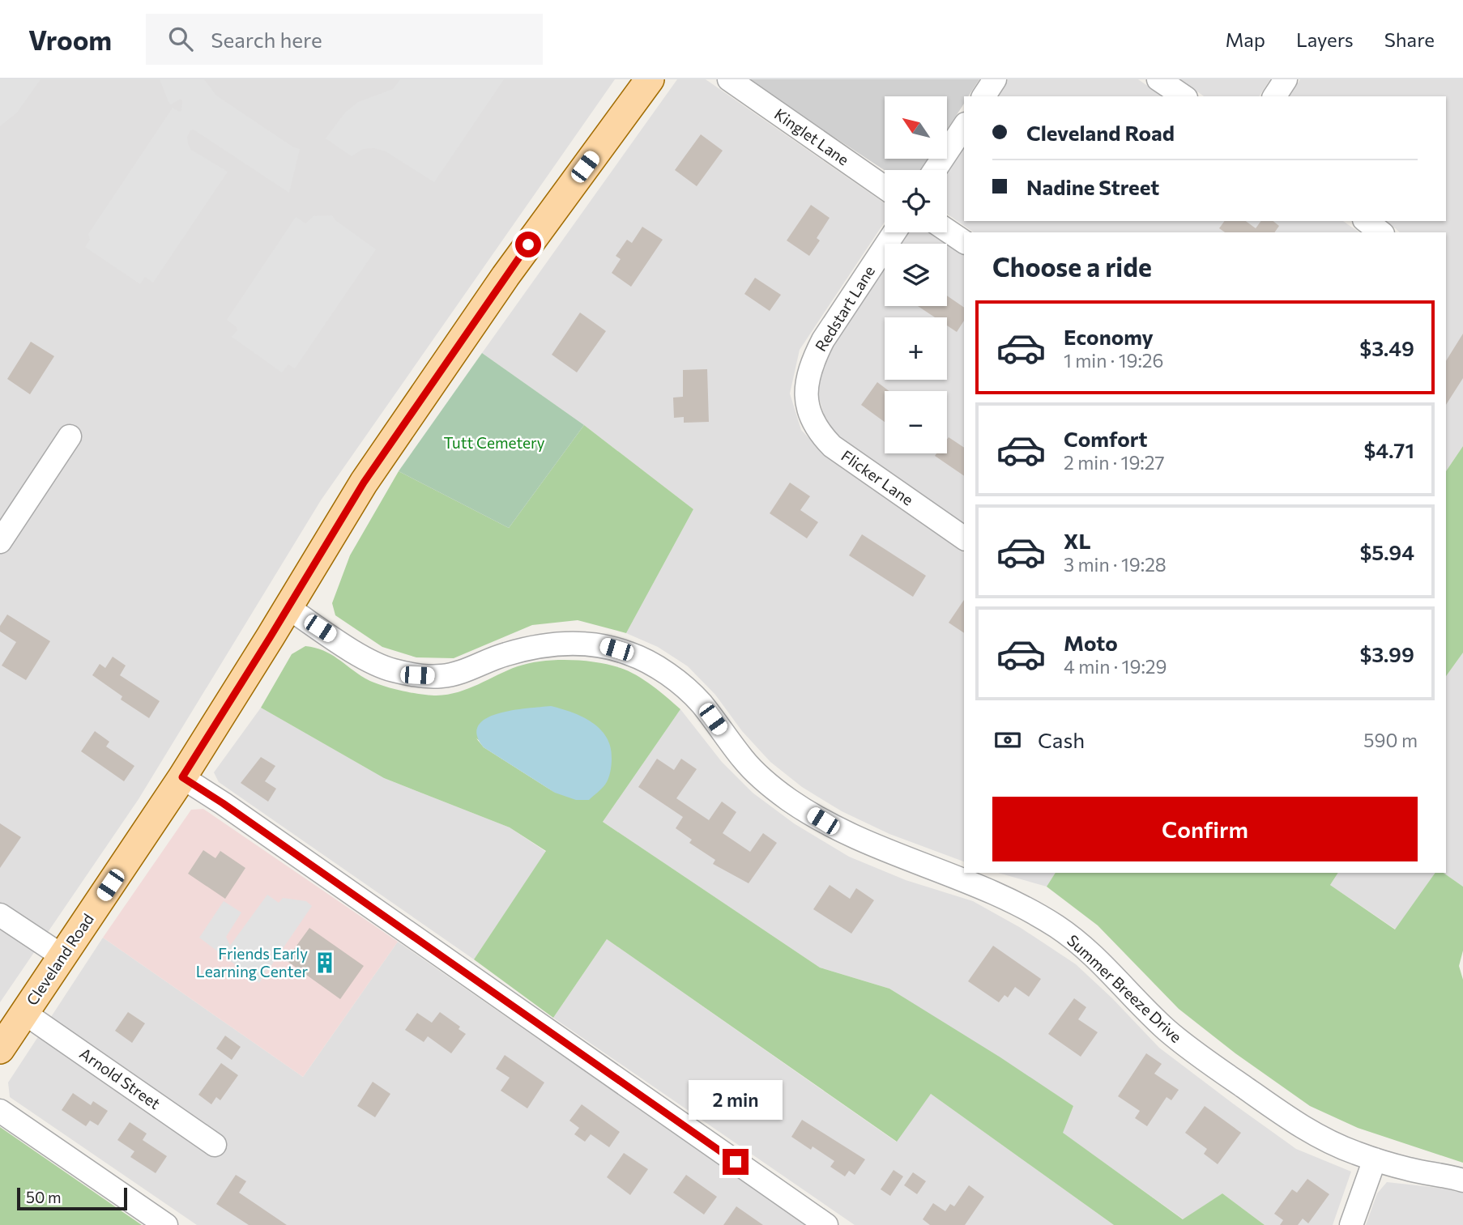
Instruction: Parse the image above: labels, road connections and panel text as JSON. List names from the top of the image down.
{
  "streets": {
    "main road": ["Cleveland Road"],
    "street": [
      "Kinglet Lane",
      "Redstart Lane",
      "Flicker Lane",
      "Summer Breeze Drive",
      "Arnold Street"
    ]
  },
  "crossings": [
    ["Redstart Lane", "Flicker Lane"],
    ["Cleveland Road", "Summer Breeze Drive"],
    ["Cleveland Road", "Arnold Street"]
  ],
  "parks": ["Tutt Cemetery"],
  "places": {
    "building": ["Friends Early Learning Center"]
  },
  "scale_bar": "50 m",
  "north": "top left",
  "page": {
    "header": "Vroom",
    "search": "Search here",
    "nav": ["Map", "Layers", "Share"],
    "map_buttons": ["+", "−"],
    "banner": ["Cleveland Road", "Nadine Street"],
    "heading": "Choose a ride",
    "list": [
      {
        "name": "Economy",
        "note": "1 min · 19:26",
        "value": "$3.49"
      },
      {
        "name": "Comfort",
        "note": "2 min · 19:27",
        "value": "$4.71"
      },
      {
        "name": "XL",
        "note": "3 min · 19:28",
        "value": "$5.94"
      },
      {
        "name": "Moto",
        "note": "4 min · 19:29",
        "value": "$3.99"
      }
    ],
    "pay": ["Cash", "590 m"],
    "buttons": "Confirm",
    "bubble": "2 min",
    "scale": "50 m"
  }
}
